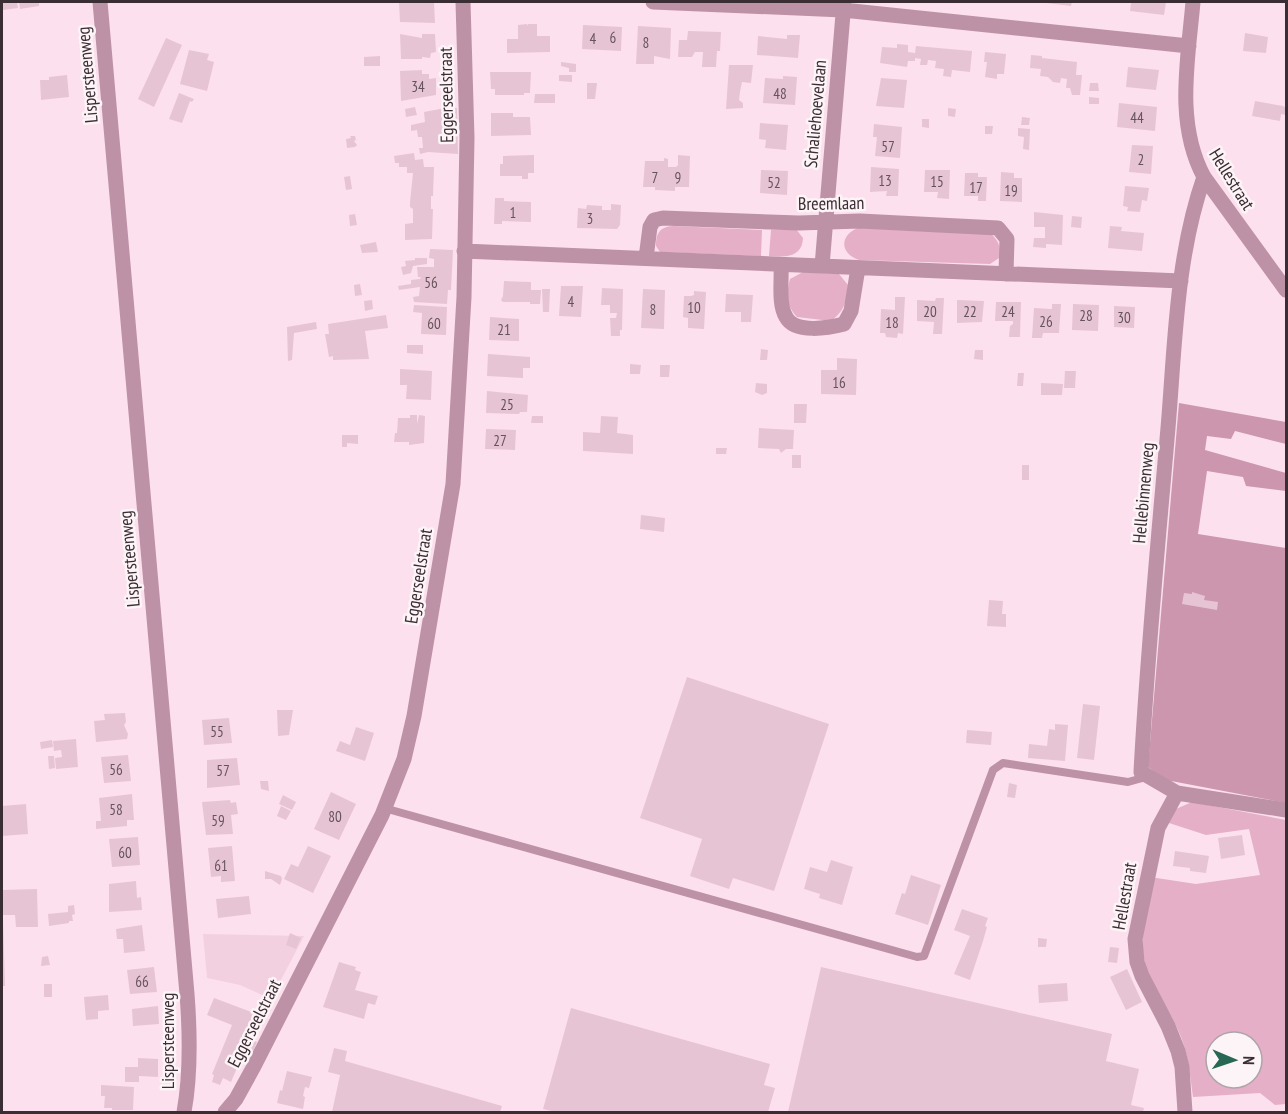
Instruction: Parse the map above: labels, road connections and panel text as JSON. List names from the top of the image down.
{
  "streets": {
    "street": [
      "Lispersteenweg",
      "Eggerseelstraat",
      "Schaliehoevelaan",
      "Hellestraat",
      "Breemlaan",
      "Hellebinnenweg"
    ]
  },
  "crossings": [
    ["Schaliehoevelaan", "Breemlaan"],
    ["Hellestraat", "Hellebinnenweg"]
  ],
  "house_numbers": [
    "6",
    "4",
    "8",
    "34",
    "48",
    "44",
    "57",
    "2",
    "7",
    "9",
    "13",
    "15",
    "52",
    "17",
    "19",
    "1",
    "3",
    "56",
    "4",
    "10",
    "8",
    "20",
    "22",
    "24",
    "28",
    "30",
    "26",
    "18",
    "60",
    "21",
    "16",
    "25",
    "27",
    "55",
    "56",
    "57",
    "58",
    "80",
    "59",
    "60",
    "61",
    "66"
  ],
  "north": "right"
}
